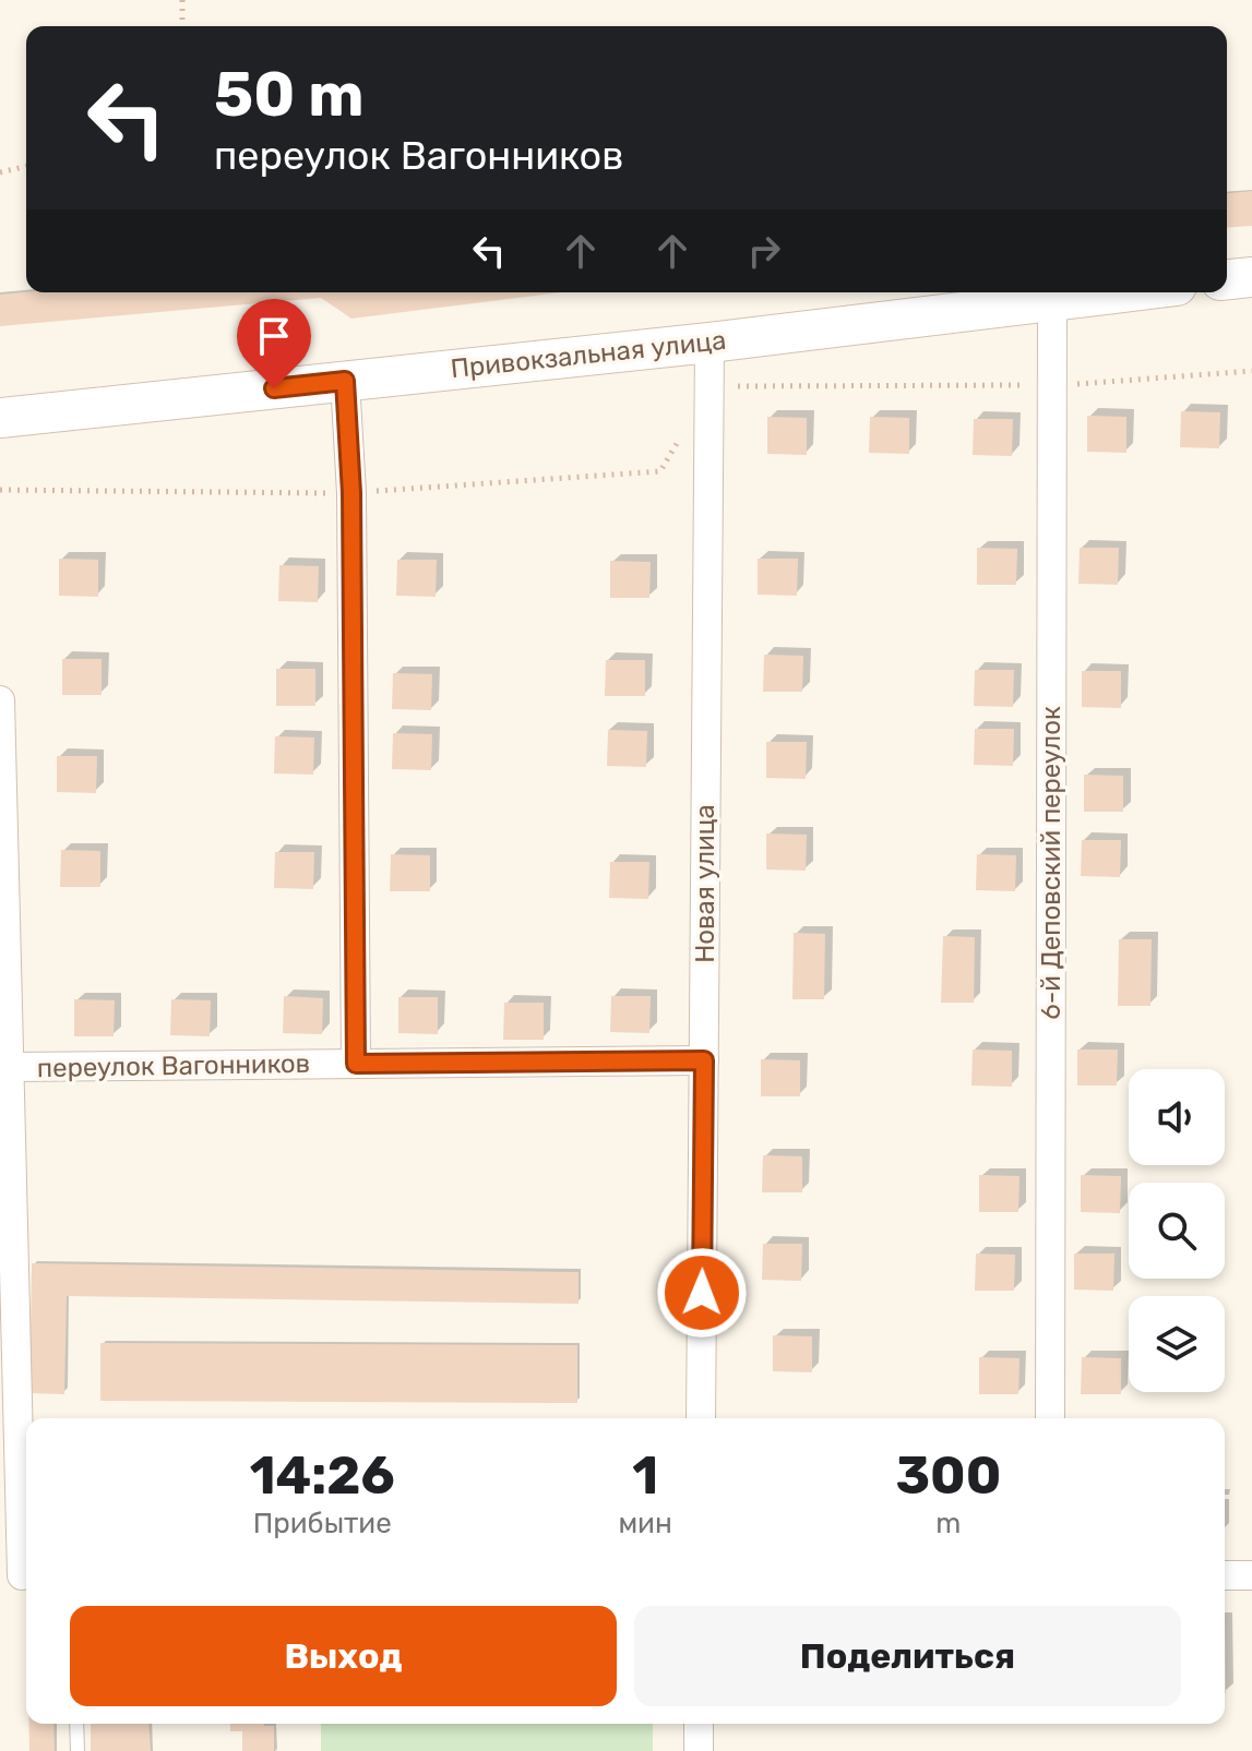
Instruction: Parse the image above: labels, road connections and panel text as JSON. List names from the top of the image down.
{
  "streets": {
    "street": [
      "Привокзальная улица",
      "6-й Деповский переулок",
      "Новая улица",
      "переулок Вагонников"
    ]
  },
  "crossings": [
    ["Привокзальная улица", "6-й Деповский переулок"],
    ["Привокзальная улица", "Новая улица"],
    ["Новая улица", "переулок Вагонников"]
  ],
  "page": {
    "turn": ["50 m", "переулок Вагонников"],
    "eta": [
      "14:26",
      "Прибытие",
      "1",
      "мин",
      "300",
      "m"
    ],
    "buttons": ["Выход", "Поделиться"]
  }
}
